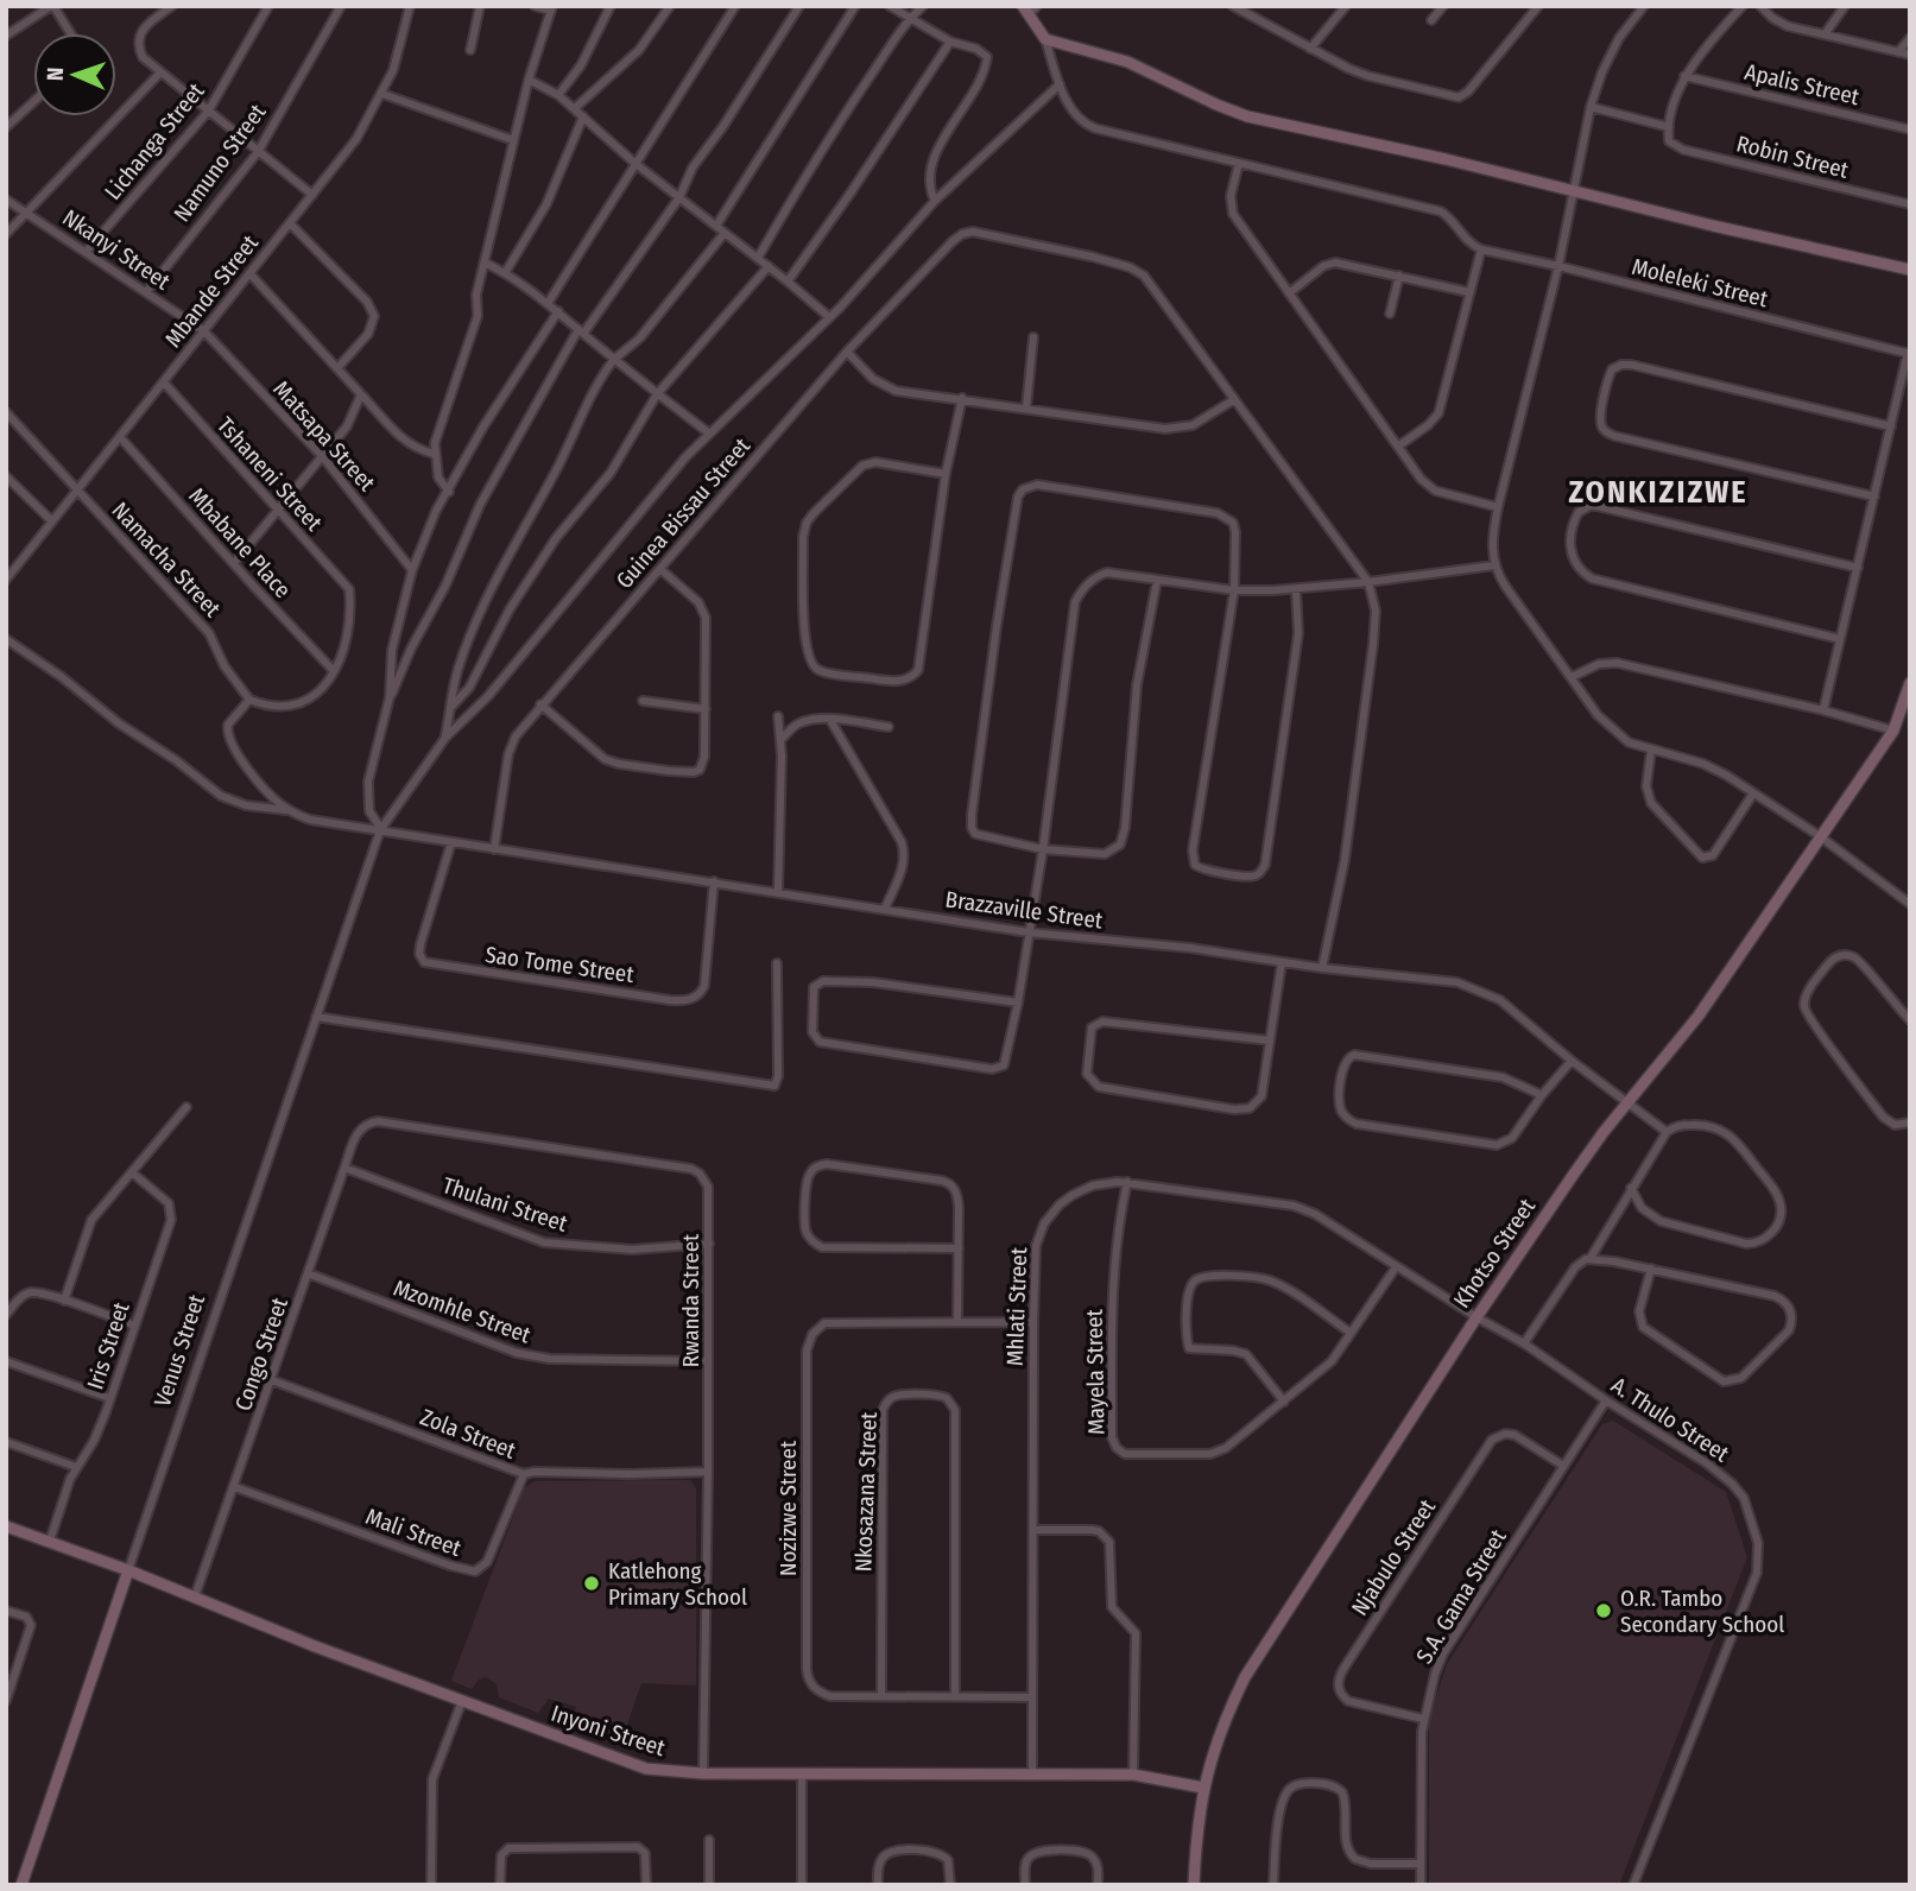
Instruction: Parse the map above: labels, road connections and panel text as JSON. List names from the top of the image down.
{
  "streets": {
    "street": [
      "Apalis Street",
      "Lichanga Street",
      "Robin Street",
      "Namuno Street",
      "Nkanyi Street",
      "Moleleki Street",
      "Mbande Street",
      "Matsapa Street",
      "Tshaneni Street",
      "Guinea Bissau Street",
      "Mbabane Place",
      "Namacha Street",
      "Brazzaville Street",
      "Sao Tome Street",
      "Thulani Street",
      "Khotso Street",
      "Rwanda Street",
      "Mhlati Street",
      "Mzomhle Street",
      "Iris Street",
      "Venus Street",
      "Congo Street",
      "Mayela Street",
      "A. Thulo Street",
      "Zola Street",
      "Nkosazana Street",
      "Nozizwe Street",
      "Mali Street",
      "Njabulo Street",
      "S.A. Gama Street",
      "Inyoni Street"
    ]
  },
  "crossings": [
    ["Lichanga Street", "Nkanyi Street"],
    ["Namuno Street", "Nkanyi Street"],
    ["Nkanyi Street", "Mbande Street"],
    ["Nkanyi Street", "Matsapa Street"],
    ["Mbande Street", "Matsapa Street"],
    ["Mbande Street", "Tshaneni Street"],
    ["Mbande Street", "Mbabane Place"],
    ["Mbande Street", "Namacha Street"],
    ["Tshaneni Street", "Mbabane Place"],
    ["Guinea Bissau Street", "Brazzaville Street"],
    ["Brazzaville Street", "Sao Tome Street"],
    ["Brazzaville Street", "Khotso Street"],
    ["Brazzaville Street", "Venus Street"],
    ["Thulani Street", "Rwanda Street"],
    ["Thulani Street", "Congo Street"],
    ["Khotso Street", "Mhlati Street"],
    ["Khotso Street", "A. Thulo Street"],
    ["Khotso Street", "Inyoni Street"],
    ["Rwanda Street", "Mzomhle Street"],
    ["Rwanda Street", "Congo Street"],
    ["Rwanda Street", "Zola Street"],
    ["Rwanda Street", "Inyoni Street"],
    ["Mhlati Street", "Mayela Street"],
    ["Mhlati Street", "A. Thulo Street"],
    ["Mhlati Street", "Nozizwe Street"],
    ["Mhlati Street", "Inyoni Street"],
    ["Mzomhle Street", "Congo Street"],
    ["Iris Street", "Inyoni Street"],
    ["Venus Street", "Inyoni Street"],
    ["Congo Street", "Zola Street"],
    ["Congo Street", "Mali Street"],
    ["Congo Street", "Inyoni Street"],
    ["A. Thulo Street", "S.A. Gama Street"],
    ["Zola Street", "Mali Street"],
    ["Nkosazana Street", "Nozizwe Street"],
    ["Njabulo Street", "S.A. Gama Street"]
  ],
  "districts": ["ZONKIZIZWE"],
  "places": ["Katlehong Primary School", "O.R. Tambo Secondary School"],
  "north": "left"
}
